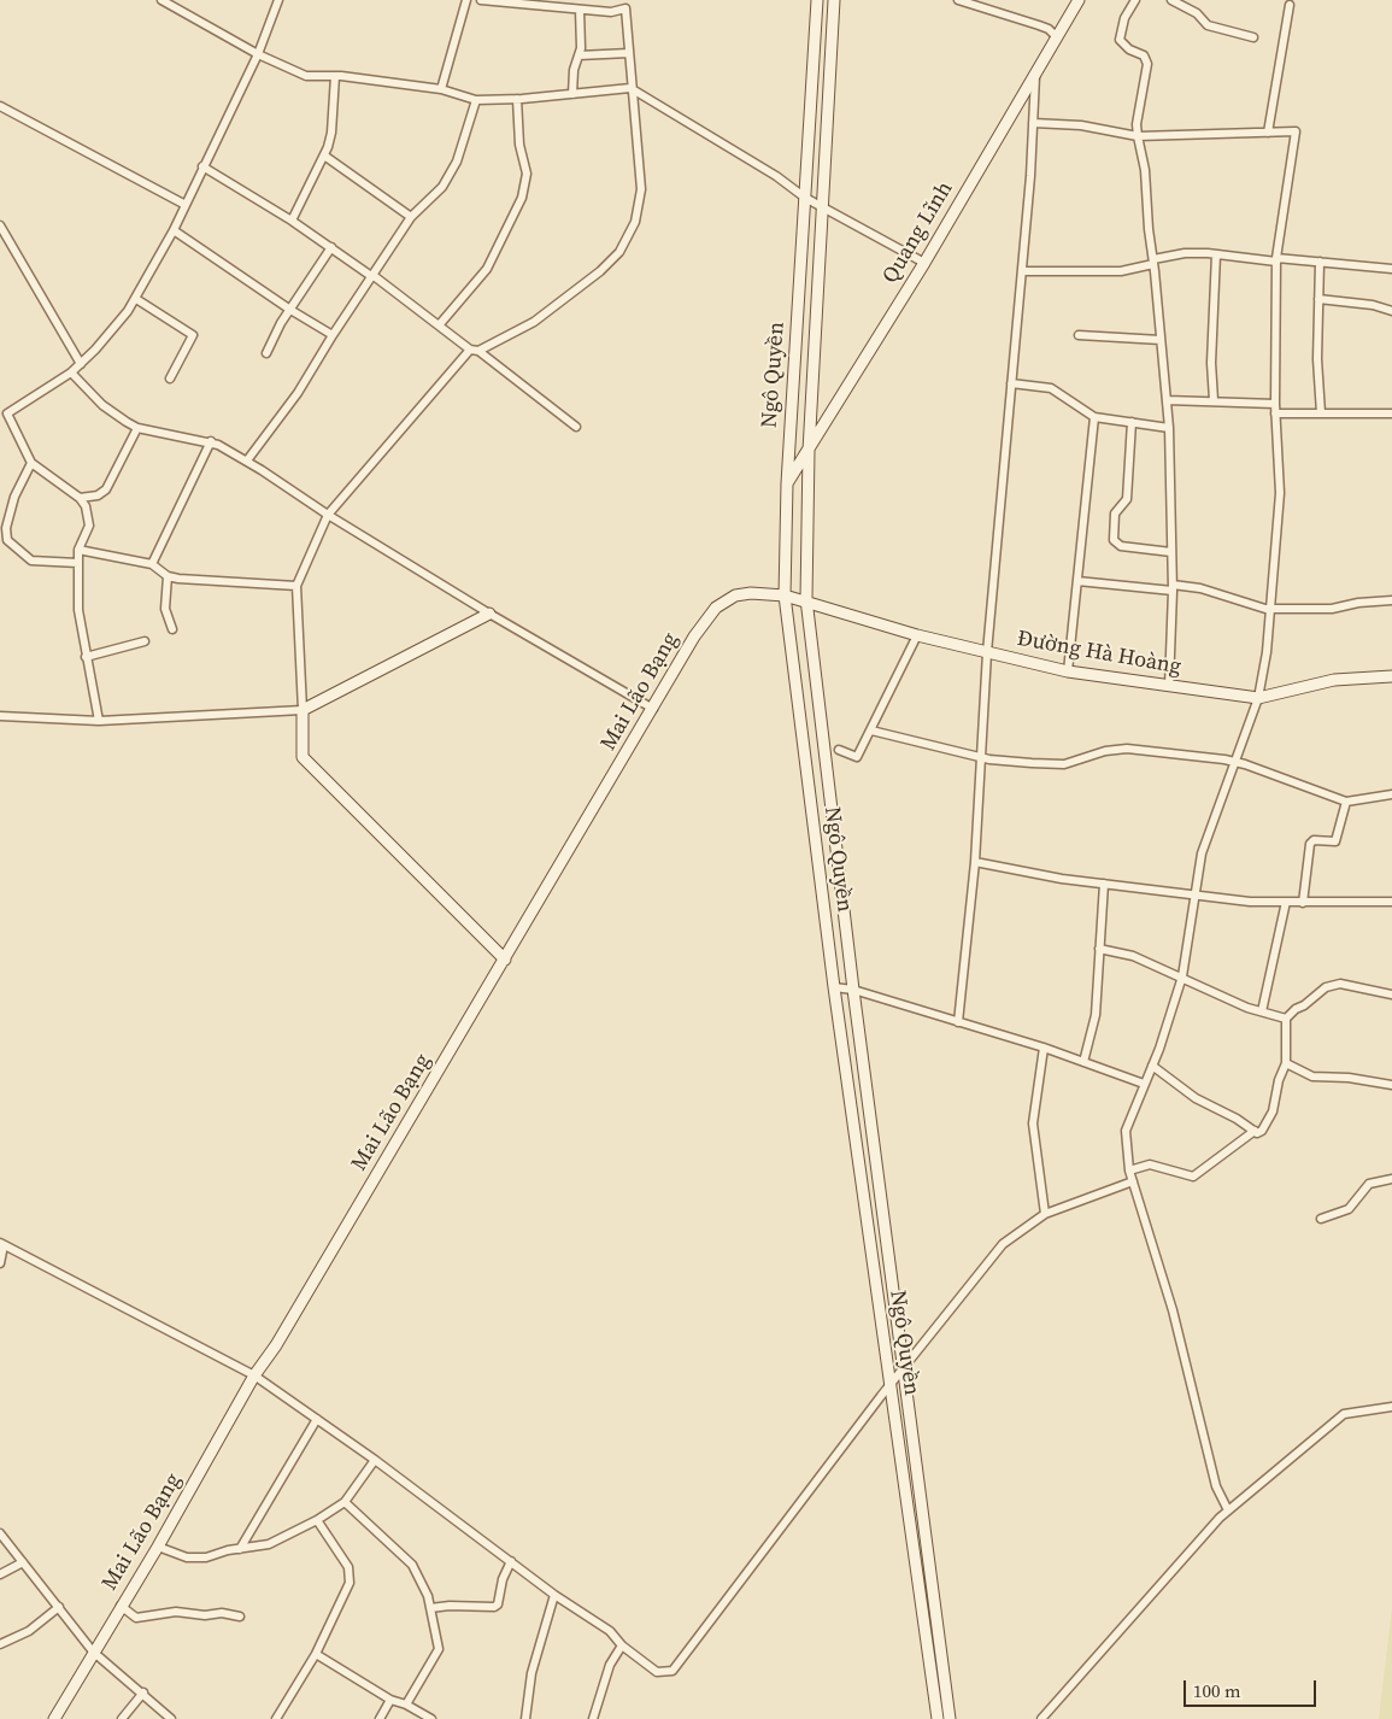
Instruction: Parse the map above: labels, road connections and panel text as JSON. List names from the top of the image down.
{
  "streets": {
    "main road": [
      "Quang Lĩnh",
      "Ngô Quyền",
      "Đường Hà Hoàng",
      "Mai Lão Bạng"
    ]
  },
  "crossings": [
    ["Quang Lĩnh", "Ngô Quyền"],
    ["Ngô Quyền", "Đường Hà Hoàng"],
    ["Ngô Quyền", "Mai Lão Bạng"],
    ["Đường Hà Hoàng", "Mai Lão Bạng"]
  ],
  "scale_bar": "100 m"
}
